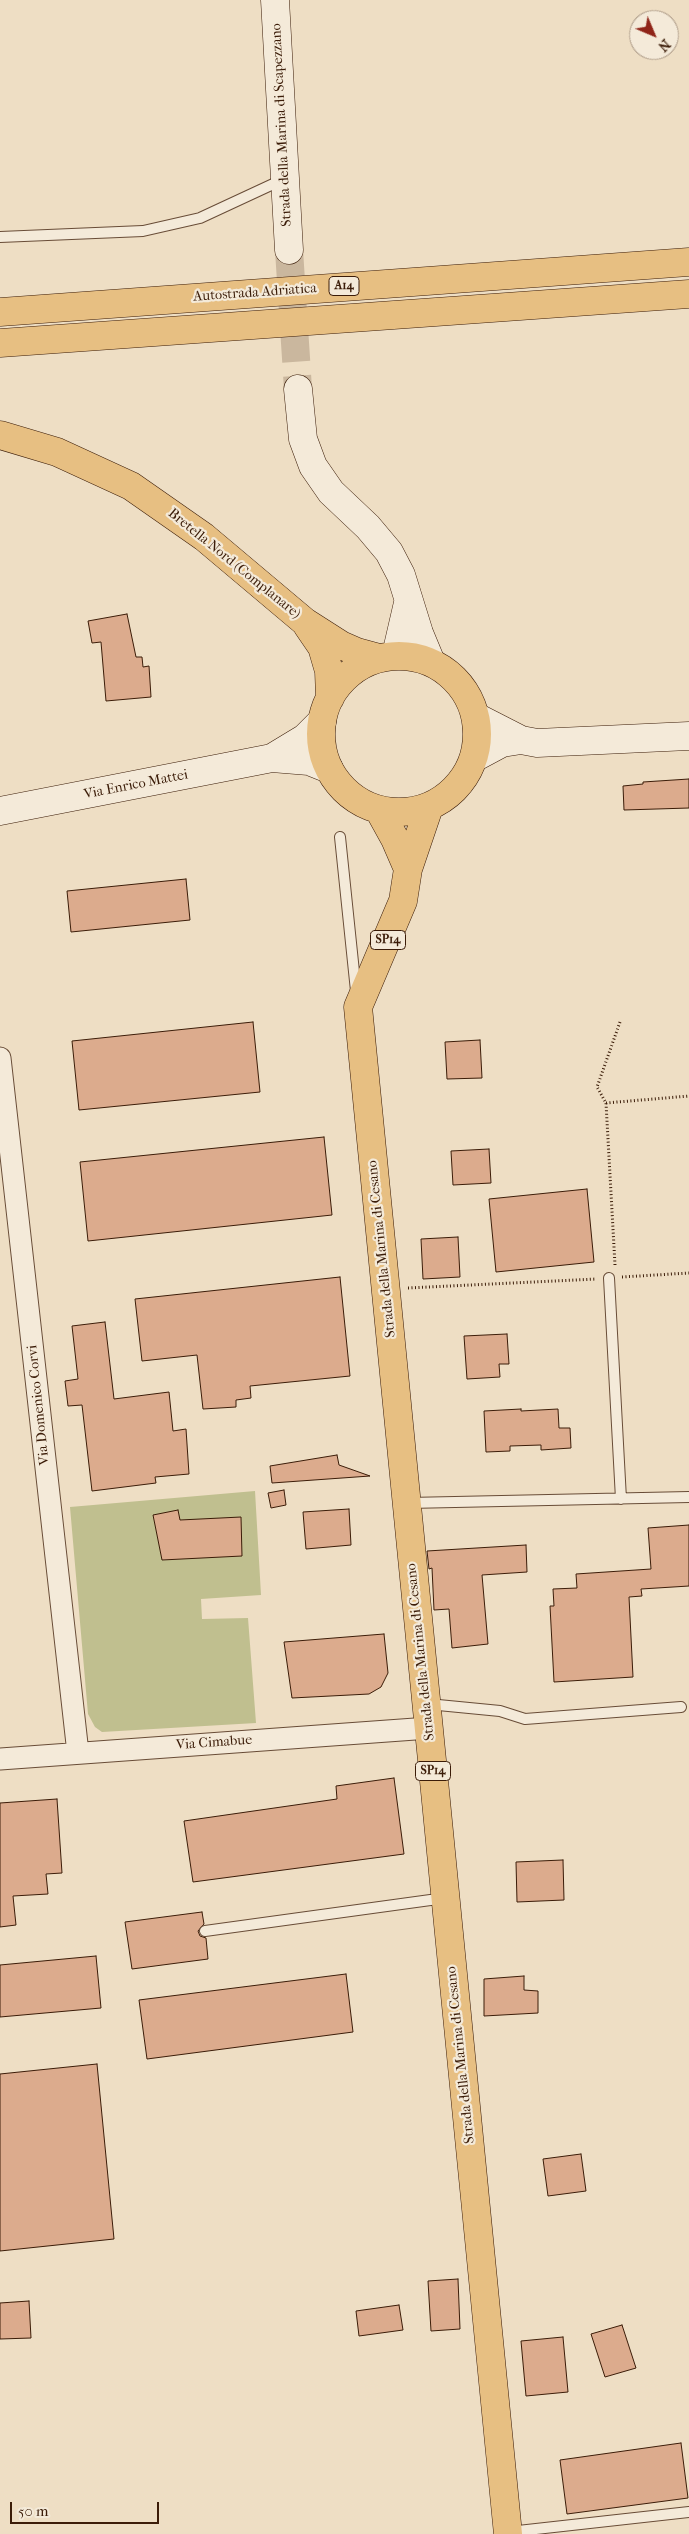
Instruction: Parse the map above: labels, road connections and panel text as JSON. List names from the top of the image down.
{
  "streets": {
    "main road": [
      "Strada della Marina di Scapezzano",
      "A14",
      "Autostrada Adriatica",
      "Bretella Nord (Complanare)",
      "Via Enrico Mattei",
      "SP14",
      "Strada della Marina di Cesano"
    ],
    "street": ["Via Domenico Corvi", "Via Cimabue"]
  },
  "crossings": [
    ["Bretella Nord (Complanare)", "Via Enrico Mattei"],
    ["Bretella Nord (Complanare)", "Strada della Marina di Cesano"],
    ["Via Enrico Mattei", "Strada della Marina di Cesano"],
    ["Strada della Marina di Cesano", "Via Cimabue"],
    ["Via Domenico Corvi", "Via Cimabue"]
  ],
  "scale_bar": "50 m",
  "north": "bottom right"
}
